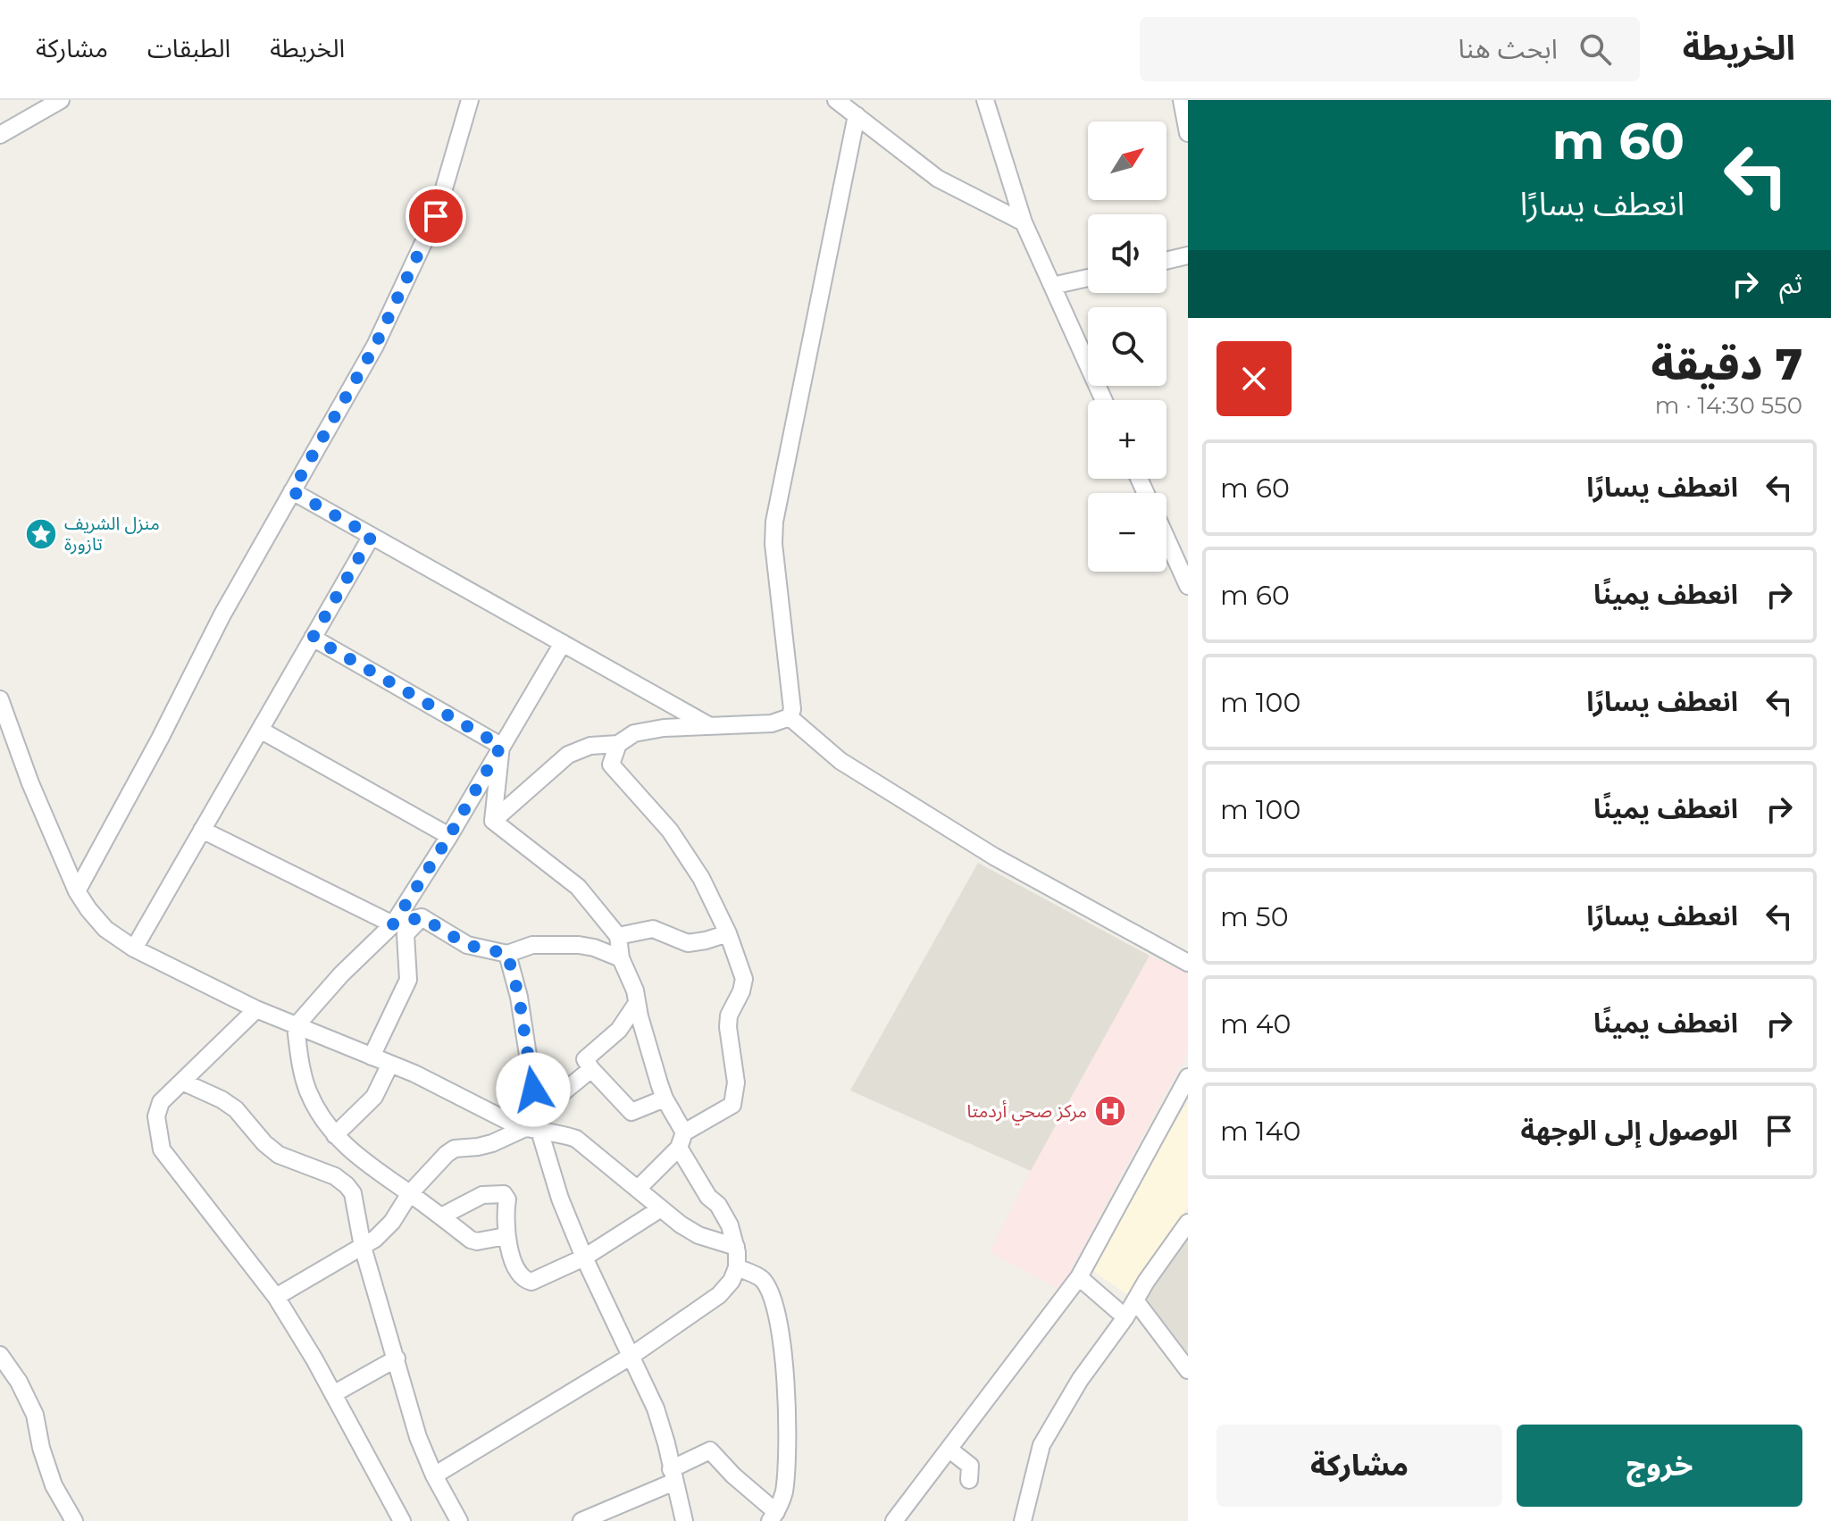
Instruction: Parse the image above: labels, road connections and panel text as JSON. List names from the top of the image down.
{
  "places": {
    "place": ["منزل الشريف تازورة"],
    "hospital": ["مركز صحي أردمتا"]
  },
  "north": "top right",
  "page": {
    "header": "الخريطة",
    "search": "ابحث هنا",
    "nav": ["الخريطة", "الطبقات", "مشاركة"],
    "turn": ["60 m", "انعطف يسارًا"],
    "map_buttons": ["+", "−"],
    "then": "ثم",
    "heading": ["7 دقيقة", "550 m · 14:30"],
    "list": [
      {
        "name": "انعطف يسارًا",
        "value": "60 m"
      },
      {
        "name": "انعطف يمينًا",
        "value": "60 m"
      },
      {
        "name": "انعطف يسارًا",
        "value": "100 m"
      },
      {
        "name": "انعطف يمينًا",
        "value": "100 m"
      },
      {
        "name": "انعطف يسارًا",
        "value": "50 m"
      },
      {
        "name": "انعطف يمينًا",
        "value": "40 m"
      },
      {
        "name": "الوصول إلى الوجهة",
        "value": "140 m"
      }
    ],
    "buttons": ["خروج", "مشاركة"]
  }
}
